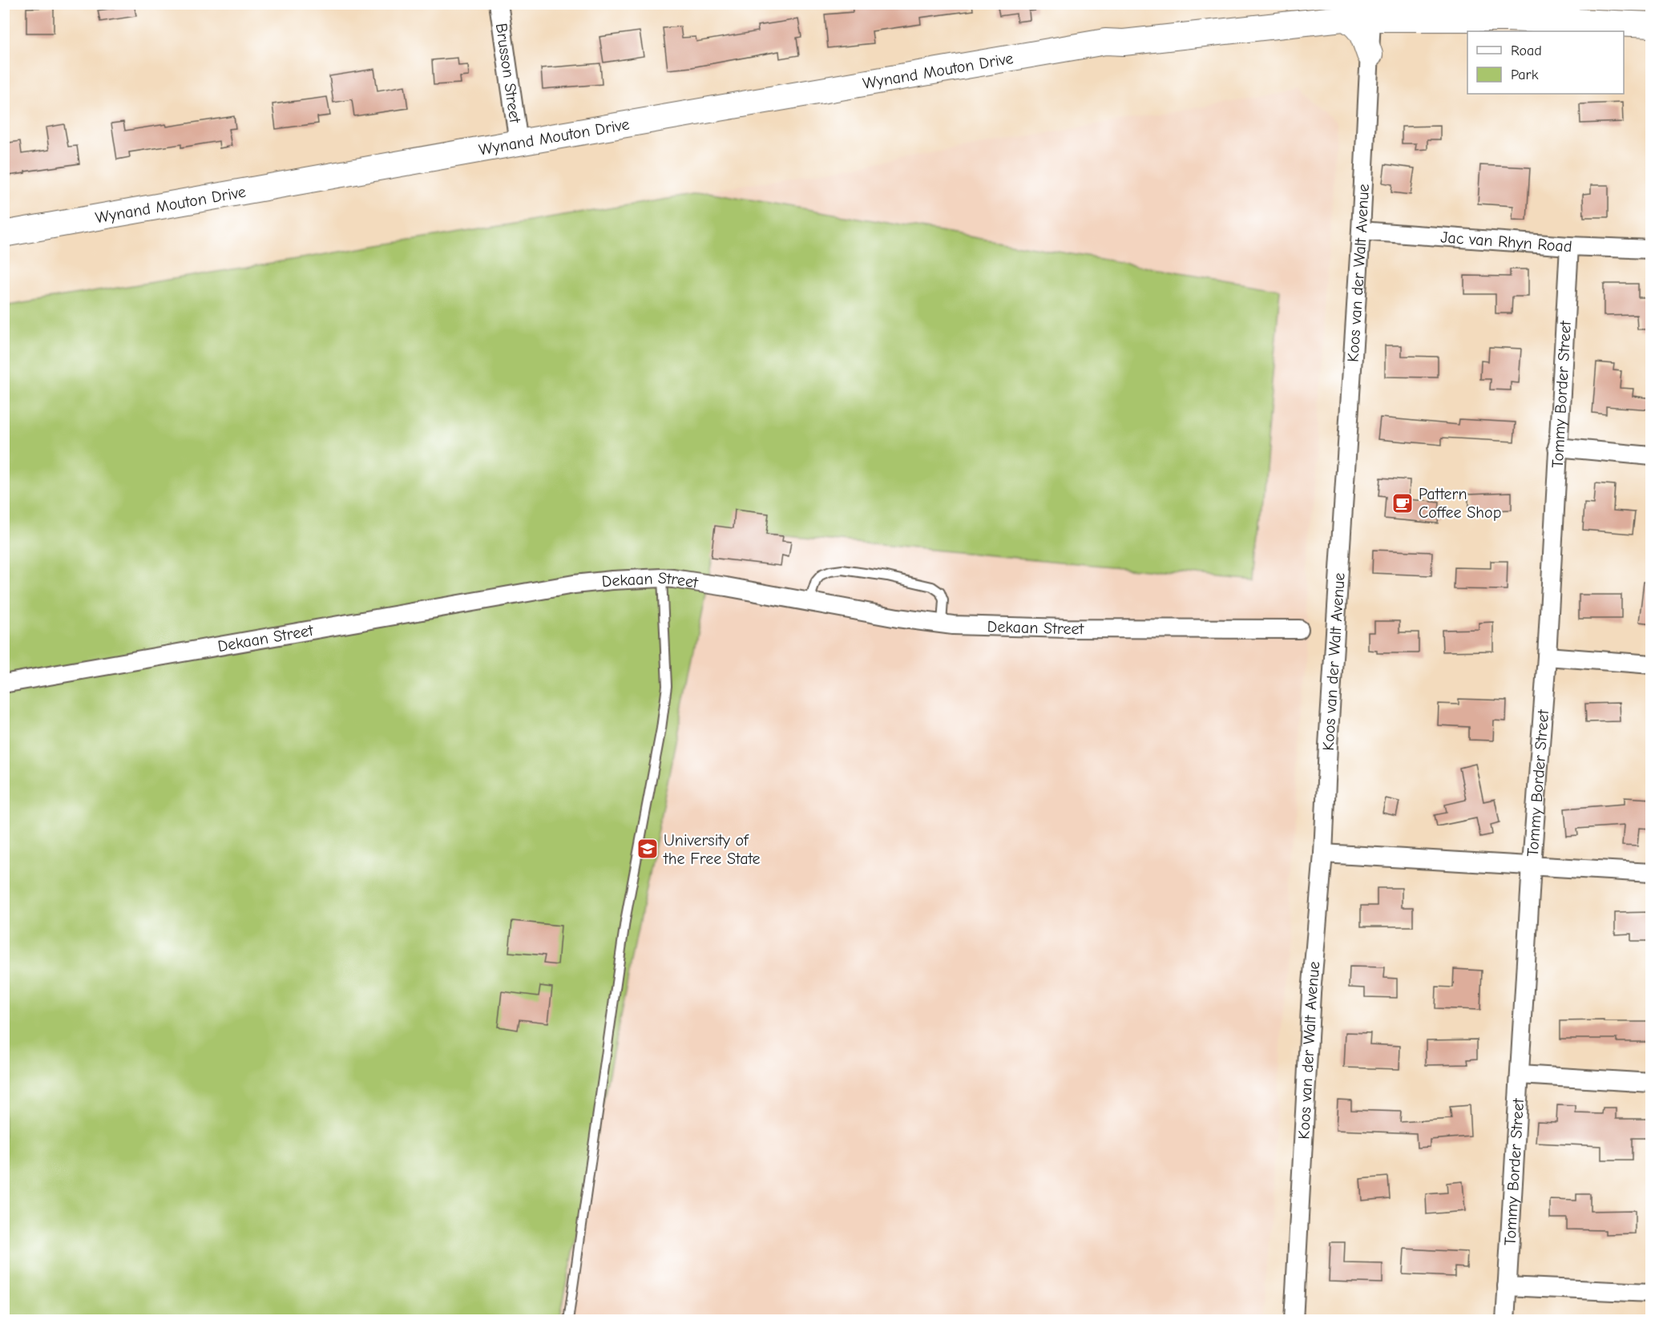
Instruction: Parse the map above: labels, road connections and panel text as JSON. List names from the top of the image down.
{
  "streets": {
    "street": [
      "Wynand Mouton Drive",
      "Brusson Street",
      "Jac van Rhyn Road",
      "Koos van der Walt Avenue",
      "Tommy Border Street",
      "Dekaan Street"
    ]
  },
  "crossings": [
    ["Wynand Mouton Drive", "Brusson Street"],
    ["Wynand Mouton Drive", "Koos van der Walt Avenue"],
    ["Jac van Rhyn Road", "Koos van der Walt Avenue"],
    ["Jac van Rhyn Road", "Tommy Border Street"]
  ],
  "places": {
    "cafe": ["Pattern Coffee Shop"],
    "school or university": ["University of the Free State"]
  },
  "legend": ["Road", "Park"]
}
